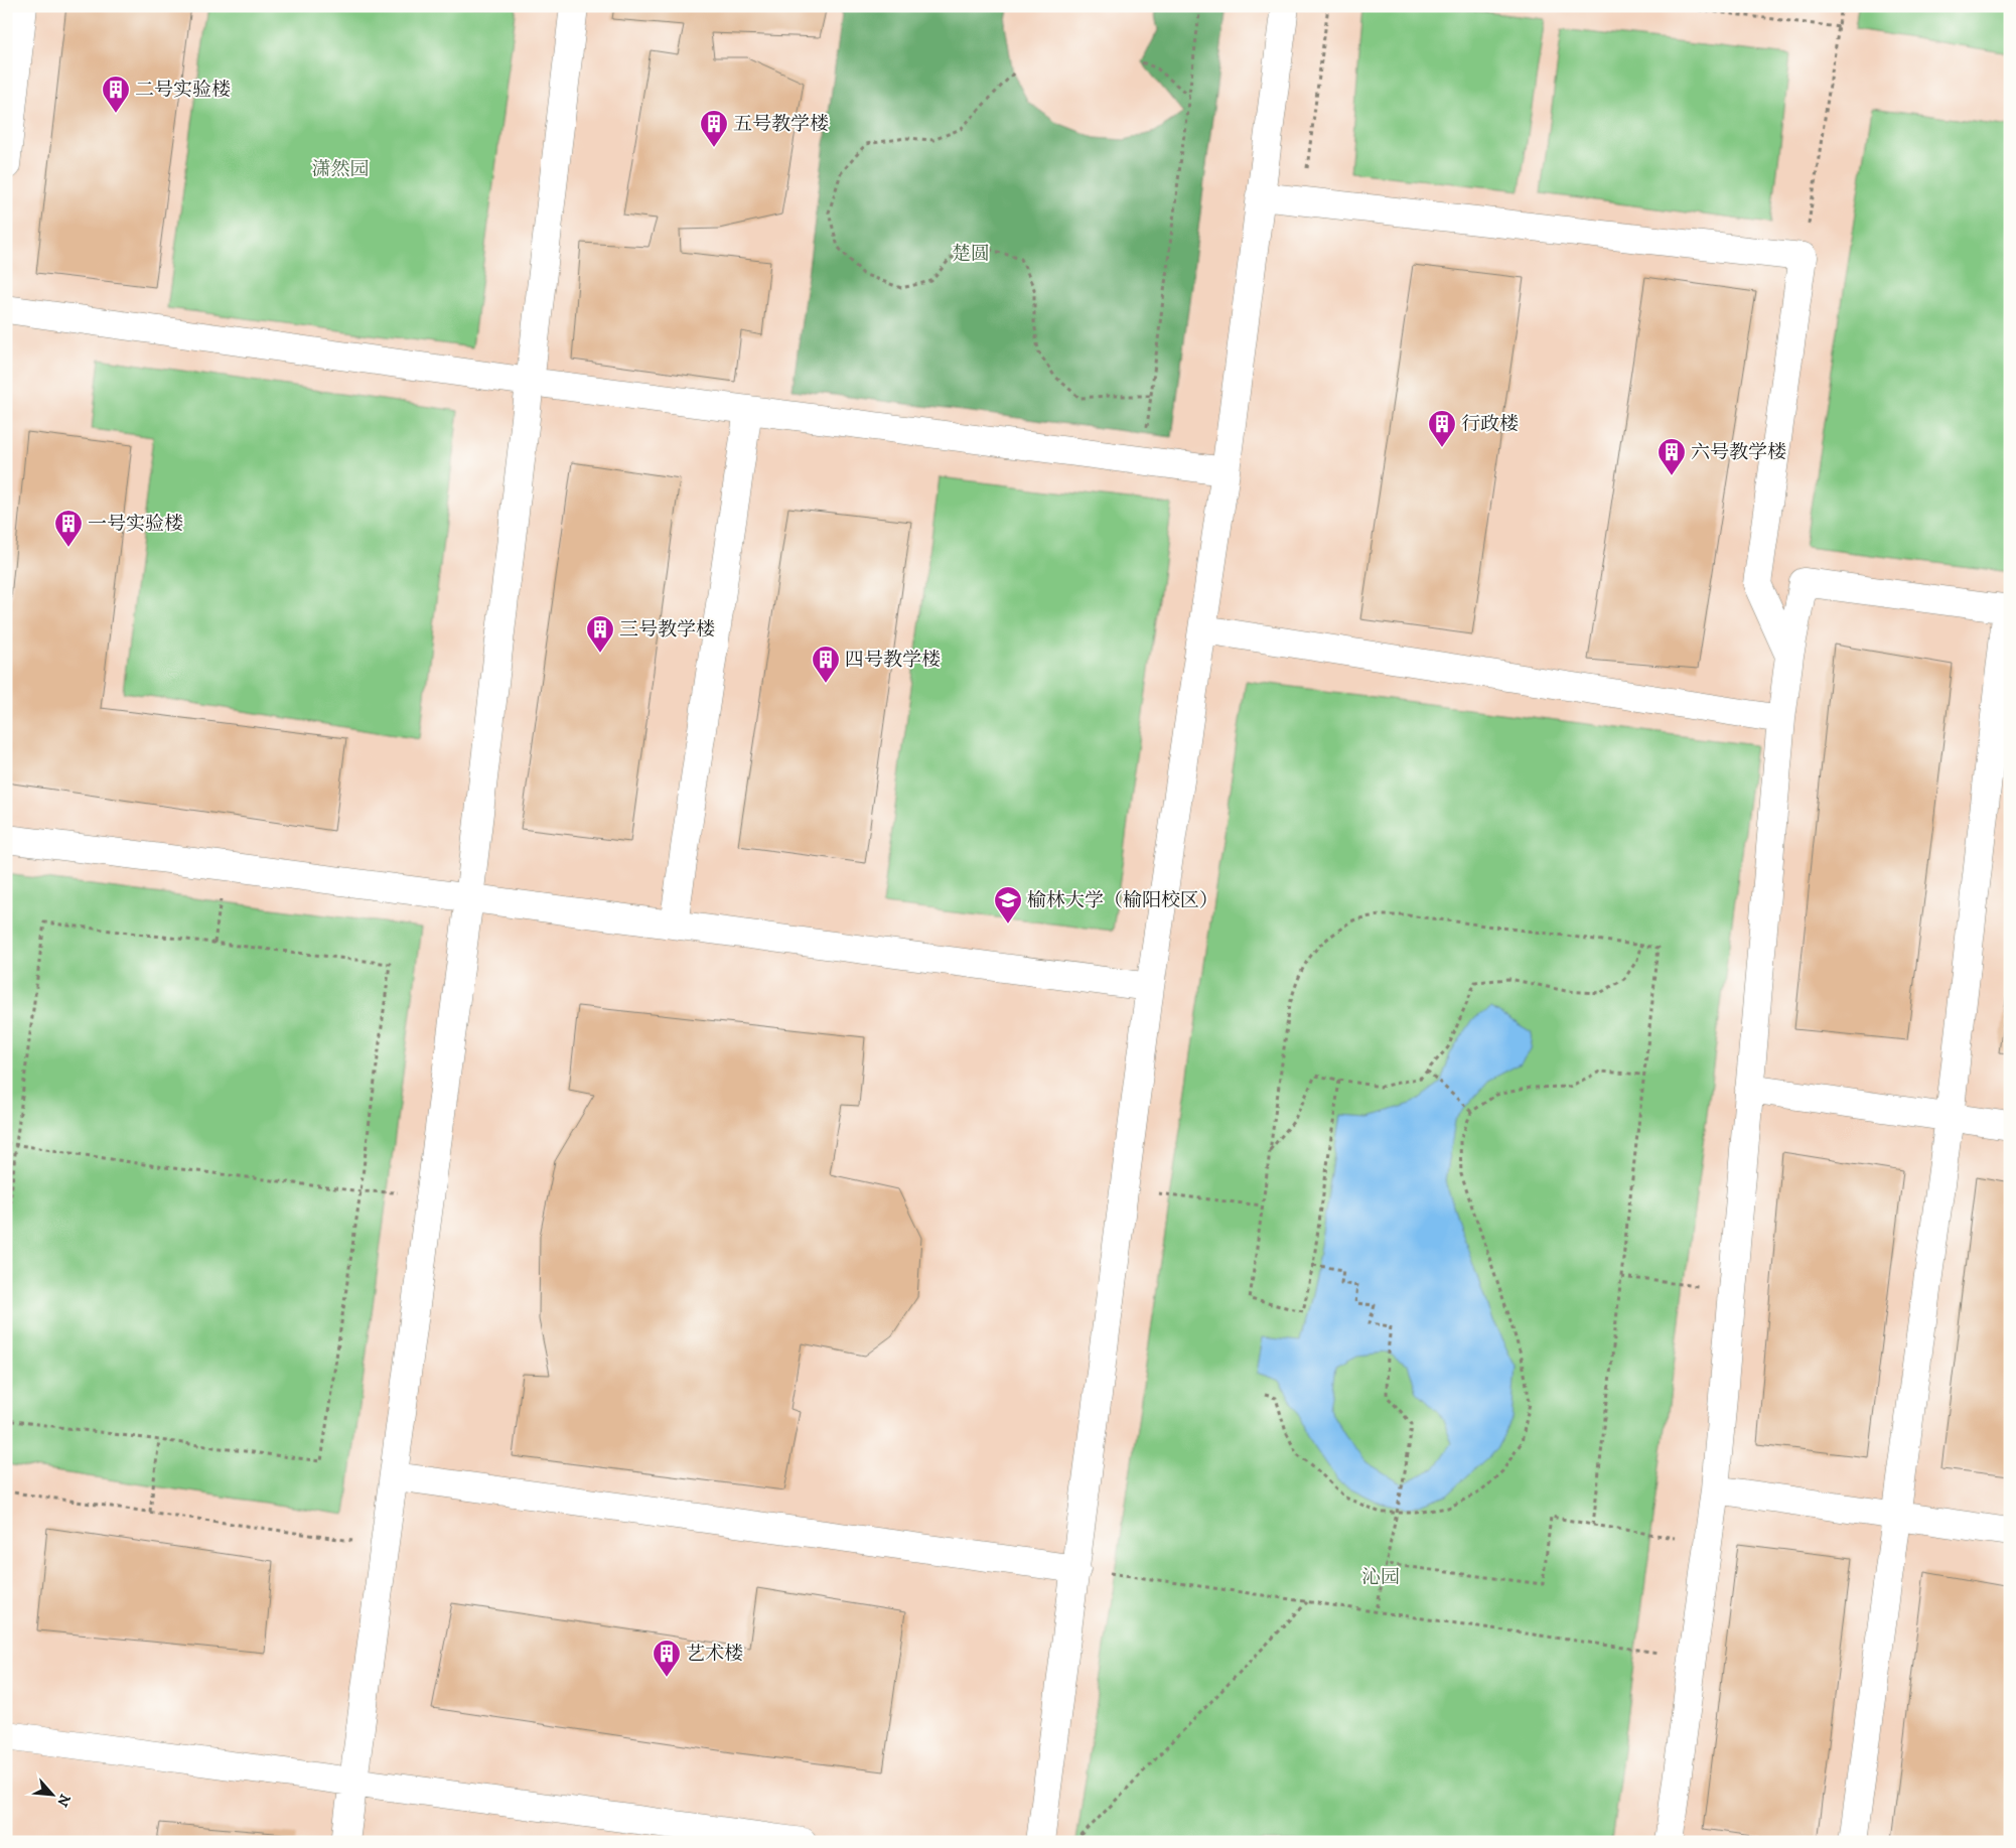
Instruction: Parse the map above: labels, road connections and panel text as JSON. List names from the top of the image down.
{
  "parks": ["潇然园", "楚圆", "沁园"],
  "places": {
    "building": [
      "二号实验楼",
      "五号教学楼",
      "行政楼",
      "六号教学楼",
      "一号实验楼",
      "三号教学楼",
      "四号教学楼",
      "艺术楼"
    ],
    "school or university": ["榆林大学（榆阳校区）"]
  },
  "north": "bottom right"
}
